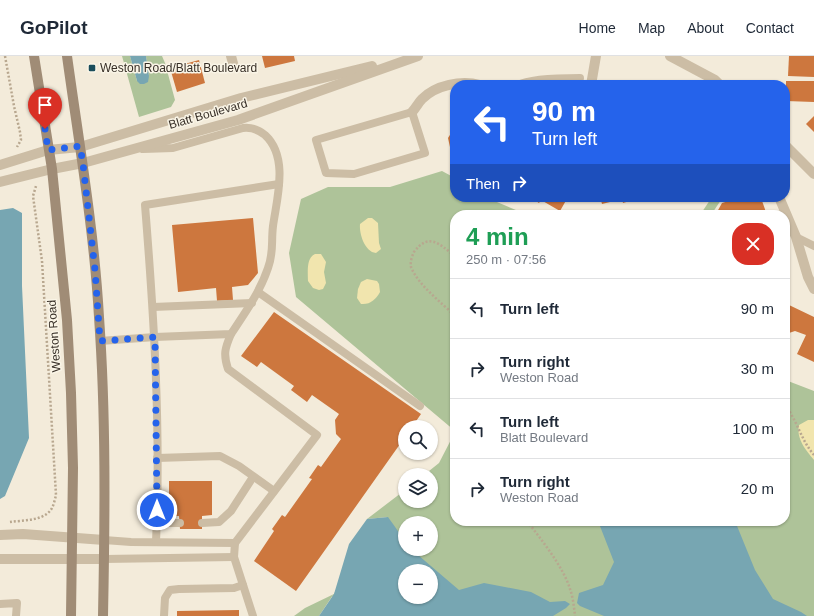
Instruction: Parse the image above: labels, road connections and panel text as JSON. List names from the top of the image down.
{
  "streets": {
    "main road": ["Weston Road"],
    "street": ["Blatt Boulevard"]
  },
  "crossings": [
    ["Blatt Boulevard", "Weston Road"]
  ],
  "places": {
    "transit": ["Weston Road/Blatt Boulevard"]
  },
  "page": {
    "header": "GoPilot",
    "nav": [
      "Home",
      "Map",
      "About",
      "Contact"
    ],
    "turn": ["90 m", "Turn left"],
    "then": "Then",
    "heading": ["4 min", "250 m · 07:56"],
    "list": [
      {
        "name": "Turn left",
        "value": "90 m"
      },
      {
        "name": "Turn right",
        "note": "Weston Road",
        "value": "30 m"
      },
      {
        "name": "Turn left",
        "note": "Blatt Boulevard",
        "value": "100 m"
      },
      {
        "name": "Turn right",
        "note": "Weston Road",
        "value": "20 m"
      }
    ],
    "map_buttons": ["+", "−"]
  }
}
